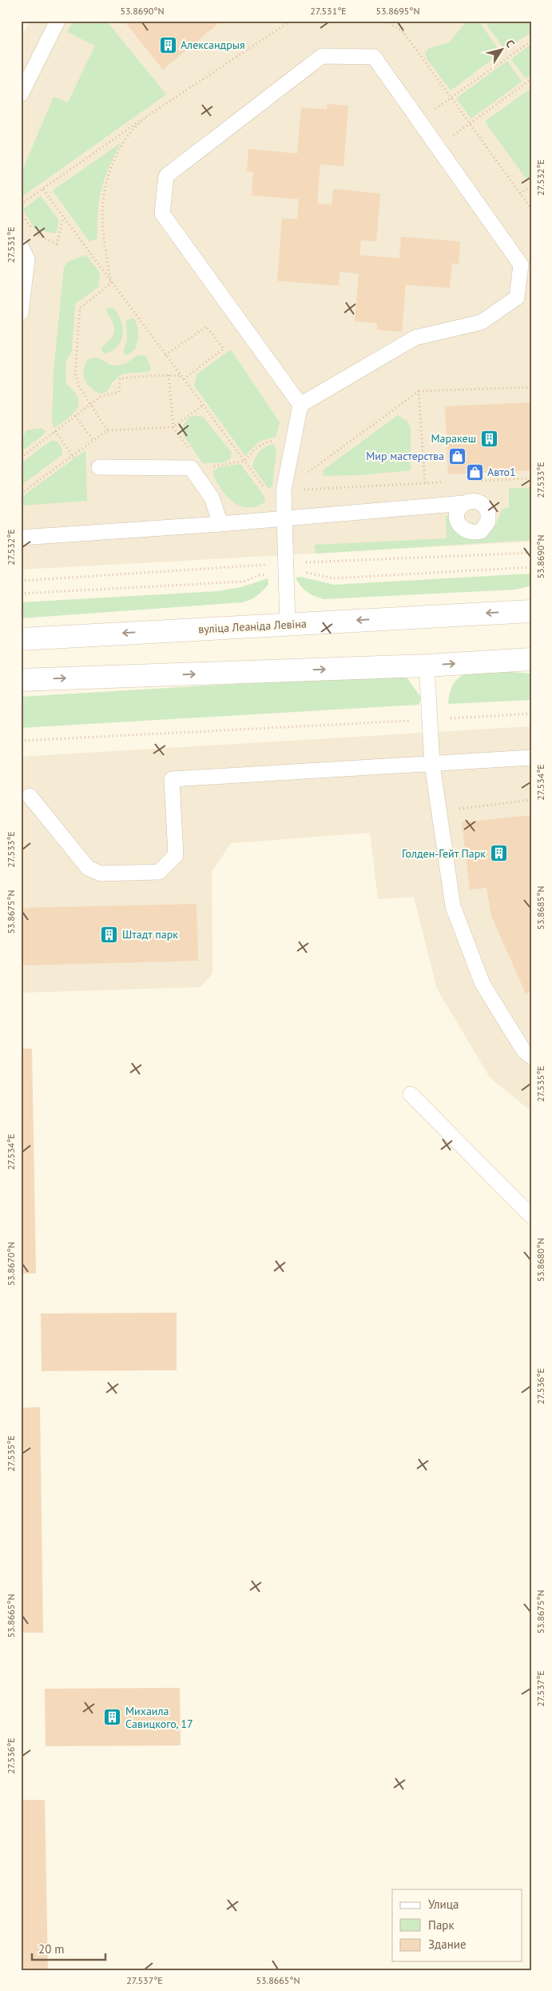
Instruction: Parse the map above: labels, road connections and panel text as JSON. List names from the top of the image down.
{
  "streets": {
    "main road": ["вуліца Леаніда Левіна"]
  },
  "places": {
    "building": [
      "Александрыя",
      "Маракеш",
      "Голден-Гейт Парк",
      "Штадт парк",
      "Михаила Савицкого, 17"
    ],
    "shop": ["Мир мастерства", "Авто1"]
  },
  "legend": ["Улица", "Парк", "Здание"],
  "scale_bar": "20 m",
  "north": "top right",
  "coordinates": [
    "53.8690°N",
    "27.531°E",
    "53.8695°N",
    "27.532°E",
    "27.533°E",
    "27.534°E",
    "53.8685°N",
    "53.8675°N",
    "27.535°E",
    "53.8680°N",
    "53.8670°N",
    "27.536°E",
    "53.8665°N",
    "27.537°E"
  ]
}
